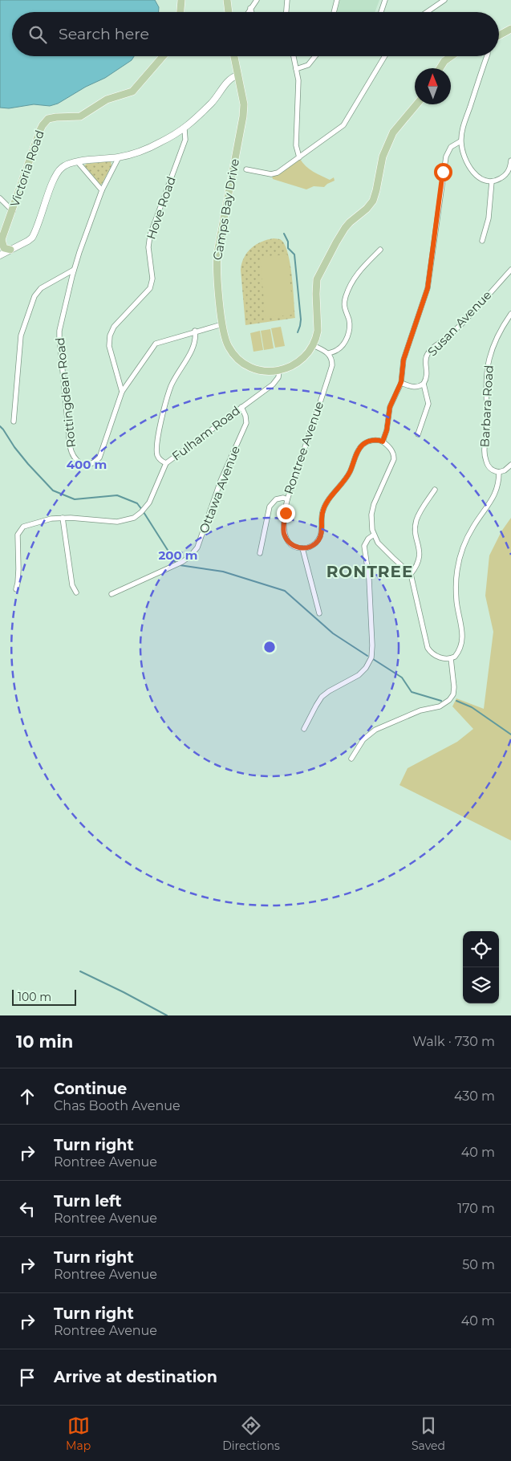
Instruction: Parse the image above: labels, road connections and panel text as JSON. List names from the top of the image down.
{
  "streets": {
    "main road": ["Victoria Road", "Camps Bay Drive"],
    "street": [
      "Hove Road",
      "Susan Avenue",
      "Rottingdean Road",
      "Barbara Road",
      "Fulham Road",
      "Rontree Avenue",
      "Ottawa Avenue"
    ]
  },
  "crossings": [
    ["Hove Road", "Rottingdean Road"],
    ["Camps Bay Drive", "Rottingdean Road"],
    ["Camps Bay Drive", "Fulham Road"],
    ["Fulham Road", "Ottawa Avenue"]
  ],
  "districts": ["RONTREE"],
  "scale_bar": "100 m",
  "north": "top",
  "page": {
    "search": "Search here",
    "scale": "100 m",
    "heading": ["10 min", "Walk · 730 m"],
    "list": [
      ["Continue", "Chas Booth Avenue", "430 m"],
      ["Turn right", "Rontree Avenue", "40 m"],
      ["Turn left", "Rontree Avenue", "170 m"],
      ["Turn right", "Rontree Avenue", "50 m"],
      ["Turn right", "Rontree Avenue", "40 m"],
      "Arrive at destination"
    ],
    "nav": ["Map", "Directions", "Saved"]
  },
  "rings": ["400 m", "200 m"]
}
